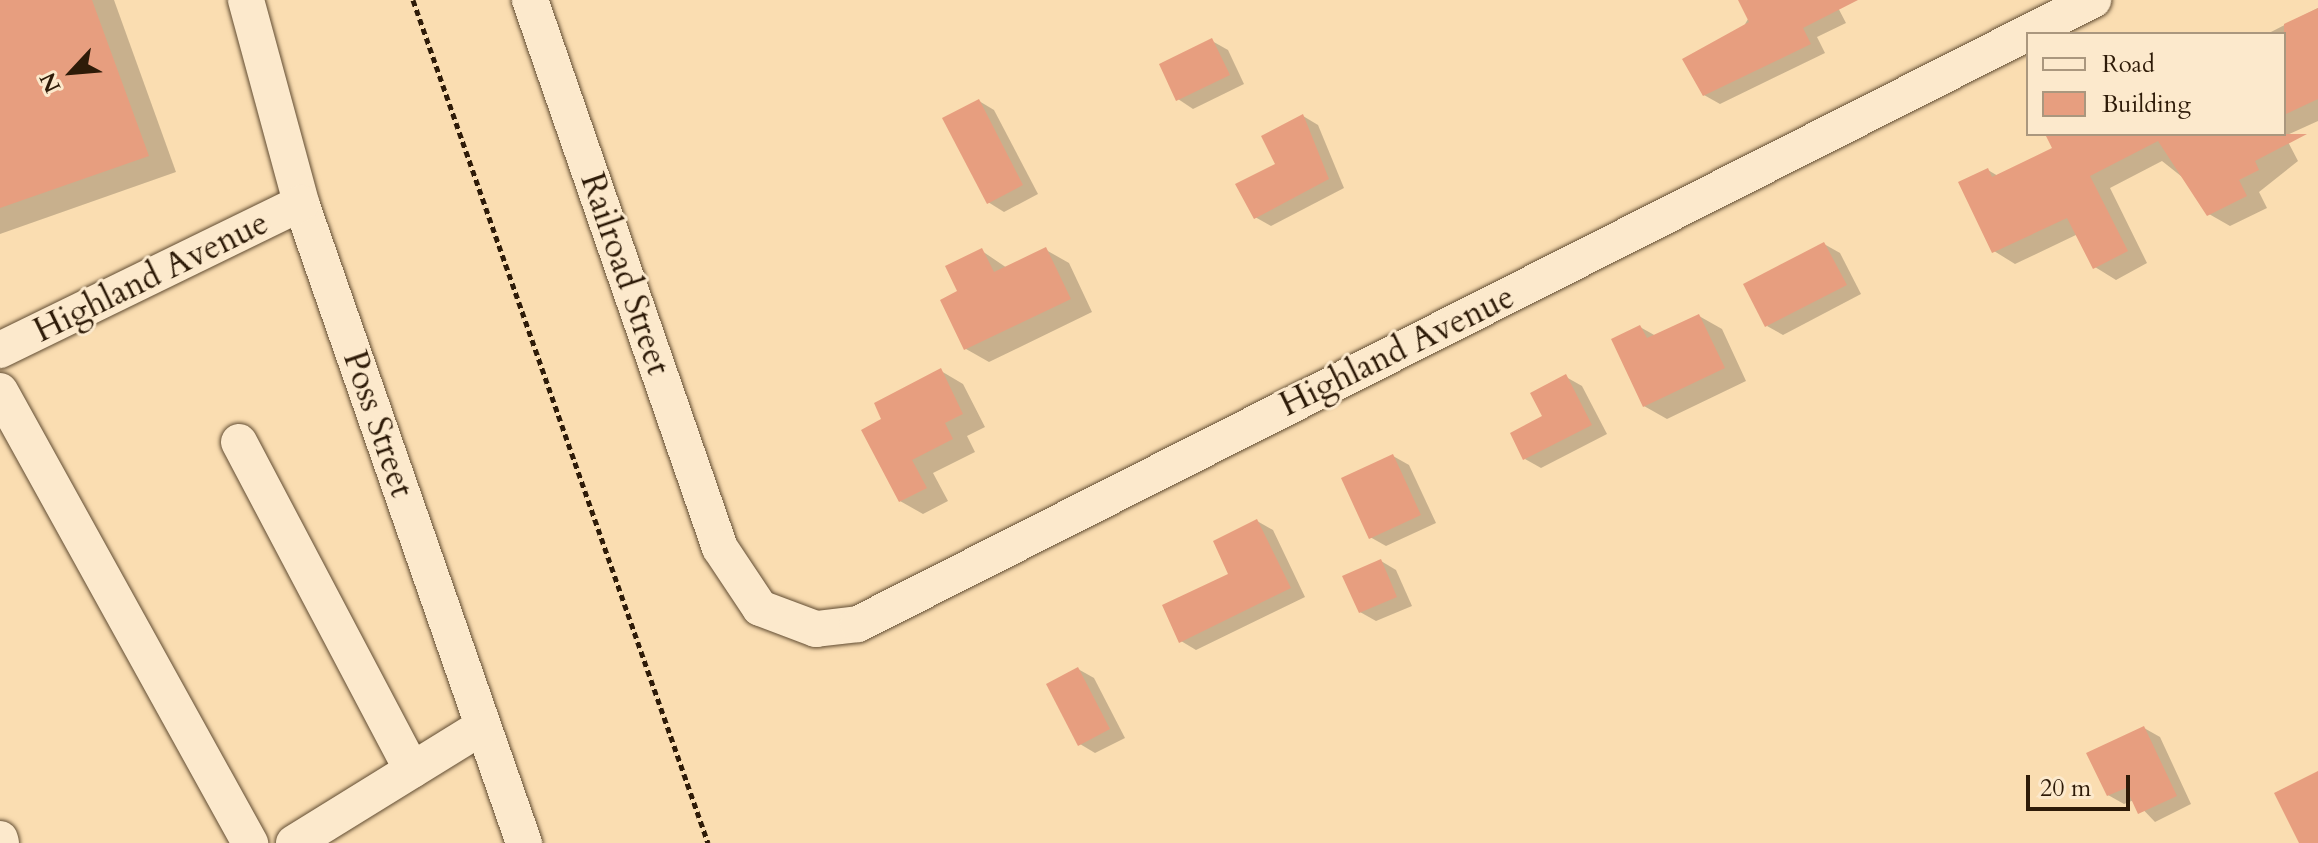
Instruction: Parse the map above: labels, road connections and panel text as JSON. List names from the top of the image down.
{
  "streets": {
    "street": ["Railroad Street", "Highland Avenue", "Poss Street"]
  },
  "crossings": [
    ["Railroad Street", "Highland Avenue"],
    ["Highland Avenue", "Poss Street"]
  ],
  "legend": ["Road", "Building"],
  "scale_bar": "20 m",
  "north": "bottom left"
}
